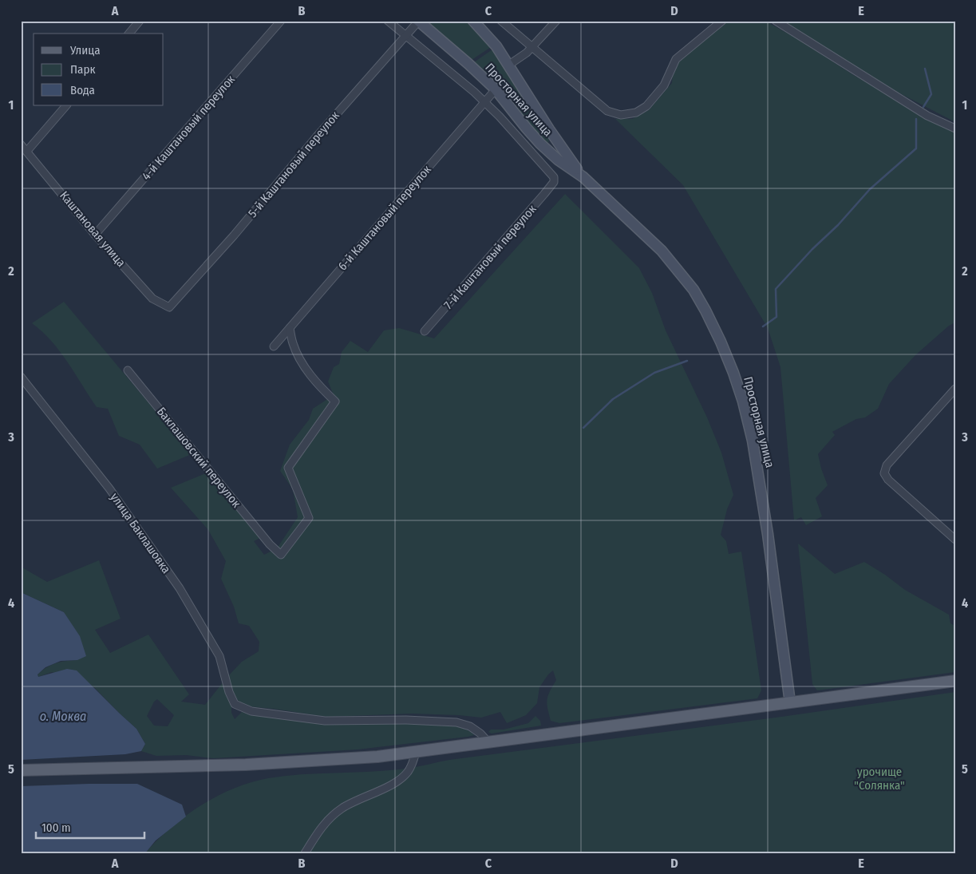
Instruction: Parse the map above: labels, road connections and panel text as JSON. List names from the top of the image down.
{
  "streets": {
    "main road": ["Просторная улица"],
    "street": [
      "4-й Каштановый переулок",
      "5-й Каштановый переулок",
      "6-й Каштановый переулок",
      "Каштановая улица",
      "7-й Каштановый переулок",
      "Баклашовский переулок",
      "улица Баклашовка"
    ]
  },
  "crossings": [
    ["Просторная улица", "5-й Каштановый переулок"],
    ["Просторная улица", "6-й Каштановый переулок"],
    ["4-й Каштановый переулок", "Каштановая улица"],
    ["5-й Каштановый переулок", "Каштановая улица"],
    ["6-й Каштановый переулок", "7-й Каштановый переулок"],
    ["6-й Каштановый переулок", "Баклашовский переулок"]
  ],
  "water": ["о. Моква"],
  "parks": ["урочище \"Солянка\""],
  "legend": ["Улица", "Парк", "Вода"],
  "scale_bar": "100 m",
  "grid": {
    "columns": [
      "A",
      "B",
      "C",
      "D",
      "E"
    ],
    "rows": [
      "1",
      "2",
      "3",
      "4",
      "5"
    ]
  }
}
